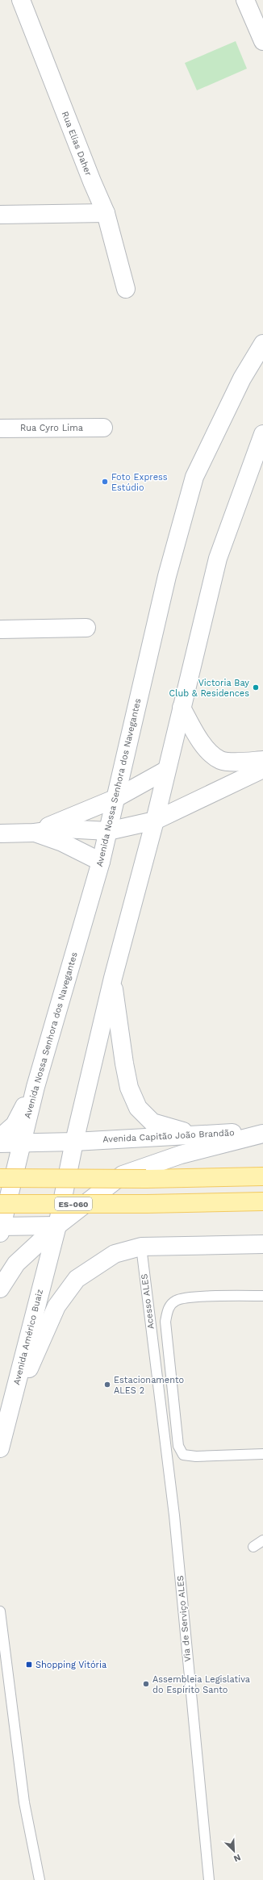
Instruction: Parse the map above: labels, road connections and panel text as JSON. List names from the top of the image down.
{
  "streets": {
    "main road": [
      "Rua Elias Daher",
      "Rua Cyro Lima",
      "Avenida Nossa Senhora dos Navegantes",
      "Avenida Capitão João Brandão",
      "ES-060",
      "Avenida Américo Buaiz"
    ],
    "lane": ["Acesso ALES", "Via de Serviço ALES"]
  },
  "crossings": [
    ["Avenida Nossa Senhora dos Navegantes", "Avenida Capitão João Brandão"],
    ["Acesso ALES", "Via de Serviço ALES"]
  ],
  "places": {
    "other": [
      "Foto Express Estúdio",
      "Victoria Bay Club & Residences",
      "Estacionamento ALES 2",
      "Assembleia Legislativa do Espírito Santo"
    ],
    "transit": ["Shopping Vitória"]
  },
  "north": "bottom right"
}
